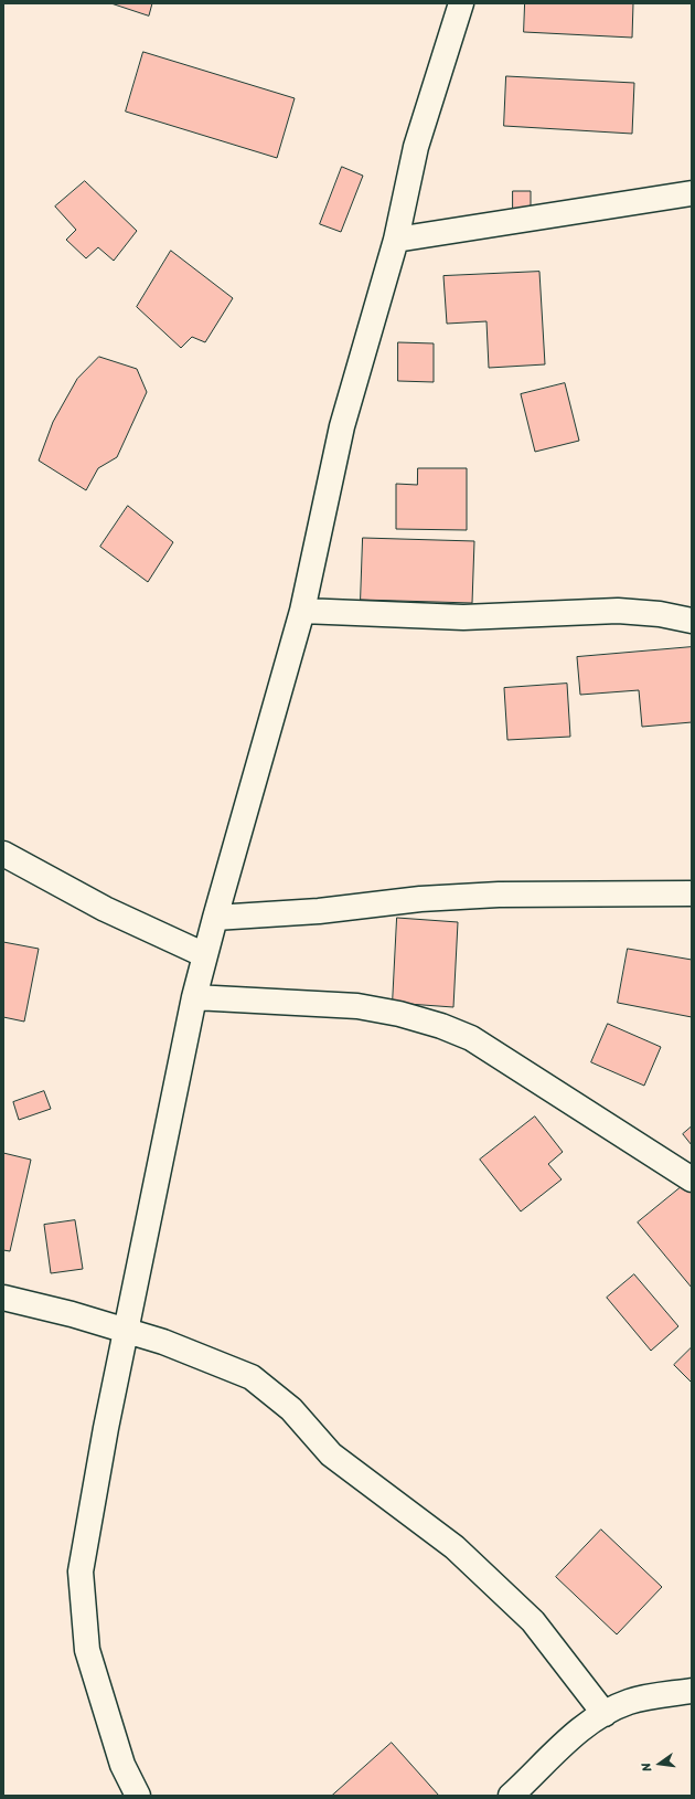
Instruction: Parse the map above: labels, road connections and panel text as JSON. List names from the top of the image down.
{
  "north": "left"
}
